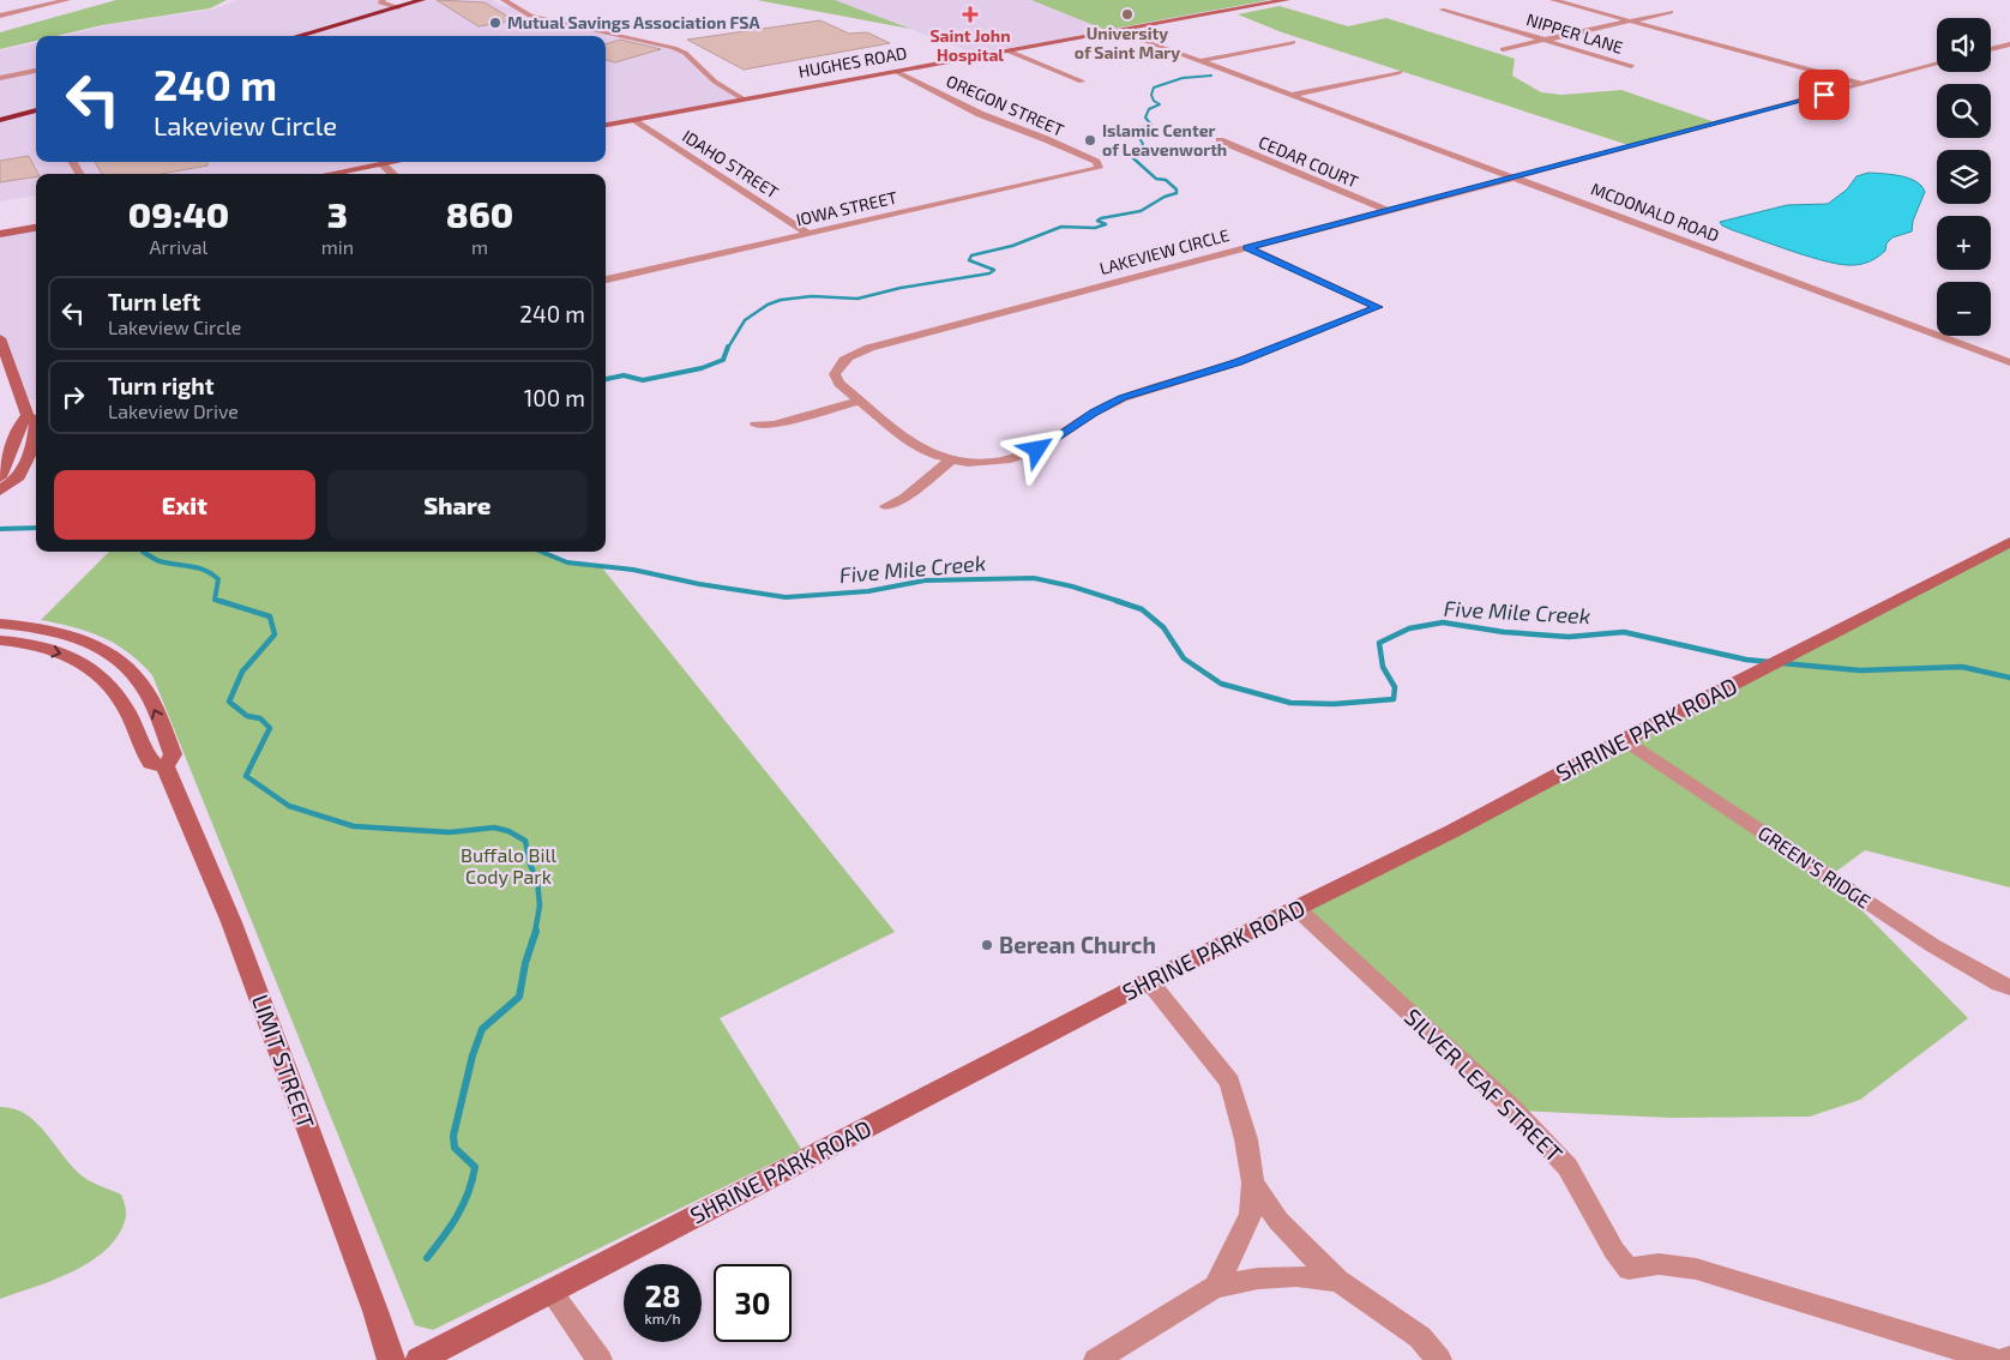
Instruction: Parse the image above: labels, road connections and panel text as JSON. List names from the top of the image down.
{
  "streets": {
    "street": [
      "NIPPER LANE",
      "HUGHES ROAD",
      "OREGON STREET",
      "CEDAR COURT",
      "IDAHO STREET",
      "IOWA STREET",
      "MCDONALD ROAD",
      "LAKEVIEW CIRCLE",
      "SHRINE PARK ROAD",
      "GREEN'S RIDGE",
      "LIMIT STREET",
      "SILVER LEAF STREET"
    ]
  },
  "crossings": [
    ["HUGHES ROAD", "OREGON STREET"],
    ["HUGHES ROAD", "IDAHO STREET"],
    ["HUGHES ROAD", "MCDONALD ROAD"],
    ["OREGON STREET", "IOWA STREET"],
    ["IDAHO STREET", "IOWA STREET"],
    ["SHRINE PARK ROAD", "GREEN'S RIDGE"],
    ["SHRINE PARK ROAD", "SILVER LEAF STREET"]
  ],
  "water": ["Five Mile Creek"],
  "parks": ["Buffalo Bill Cody Park"],
  "places": {
    "health": ["Saint John Hospital"],
    "other": [
      "University of Saint Mary",
      "Mutual Savings Association FSA",
      "Islamic Center of Leavenworth",
      "Berean Church"
    ]
  },
  "page": {
    "map_buttons": ["+", "−"],
    "turn": ["240 m", "Lakeview Circle"],
    "eta": [
      "09:40",
      "Arrival",
      "3",
      "min",
      "860",
      "m"
    ],
    "list": [
      {
        "name": "Turn left",
        "note": "Lakeview Circle",
        "value": "240 m"
      },
      {
        "name": "Turn right",
        "note": "Lakeview Drive",
        "value": "100 m"
      }
    ],
    "buttons": ["Exit", "Share"],
    "speed": "28 km/h",
    "limit": "30"
  }
}
